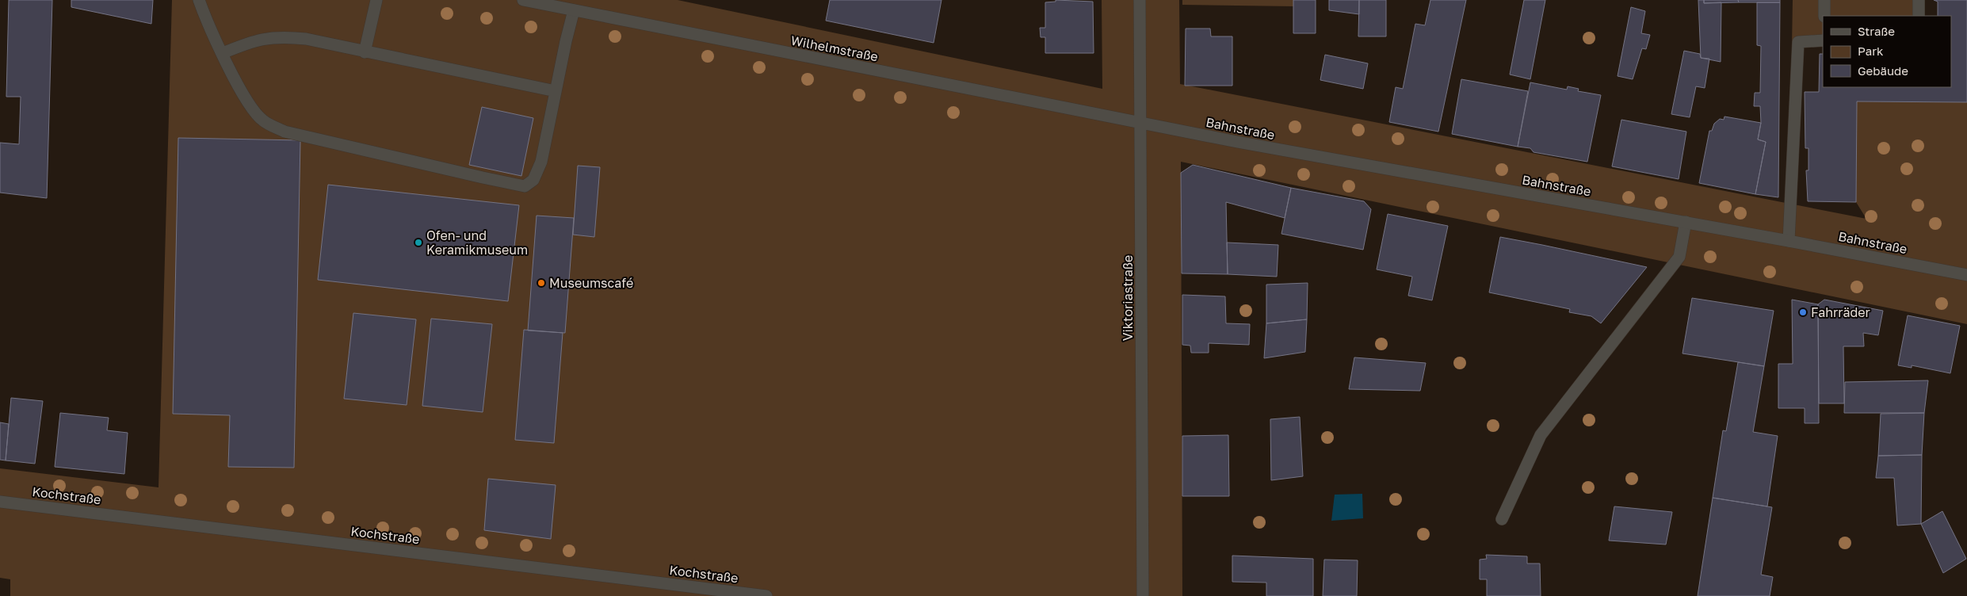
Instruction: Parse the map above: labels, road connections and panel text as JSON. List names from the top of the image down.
{
  "streets": {
    "street": [
      "Wilhelmstraße",
      "Bahnstraße",
      "Viktoriastraße",
      "Kochstraße"
    ]
  },
  "crossings": [
    ["Wilhelmstraße", "Bahnstraße"],
    ["Wilhelmstraße", "Viktoriastraße"],
    ["Bahnstraße", "Viktoriastraße"]
  ],
  "places": ["Ofen- und Keramikmuseum", "Museumscafé", "Fahrräder"],
  "legend": ["Straße", "Park", "Gebäude"]
}
